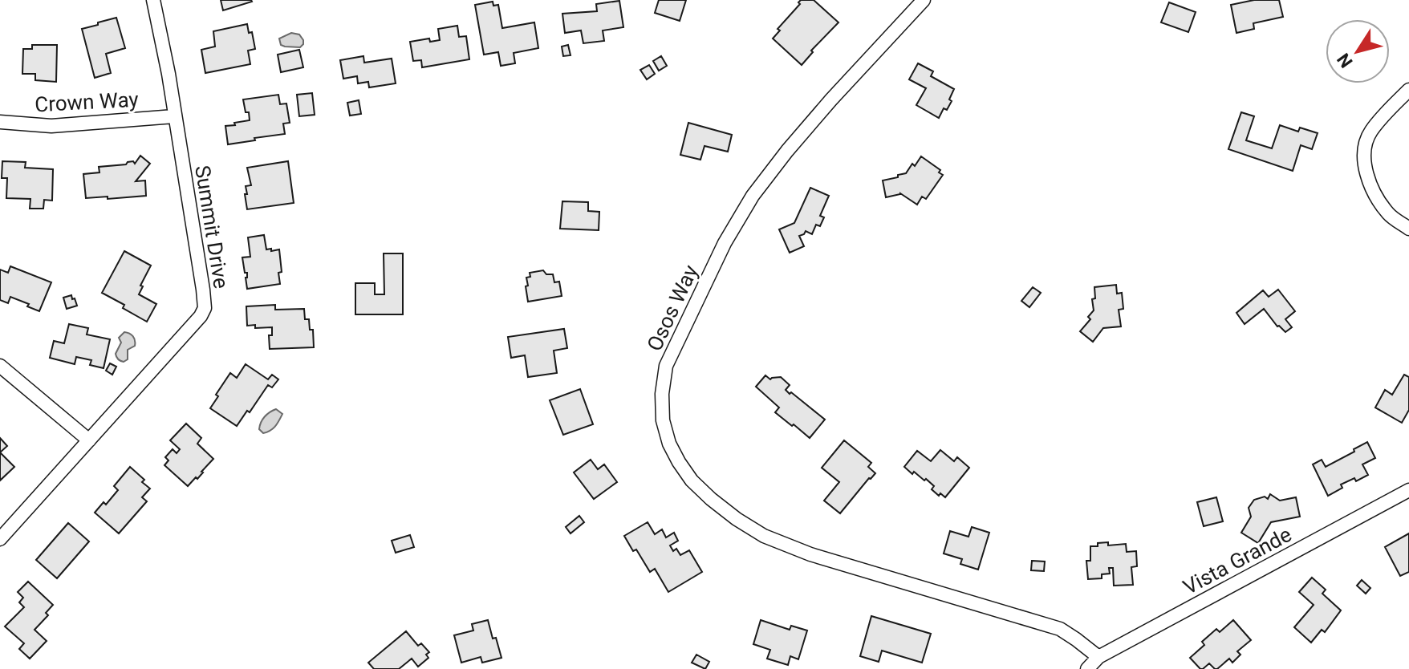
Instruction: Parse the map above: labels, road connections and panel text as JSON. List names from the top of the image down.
{
  "streets": {
    "street": [
      "Crown Way",
      "Summit Drive",
      "Osos Way",
      "Vista Grande"
    ]
  },
  "crossings": [
    ["Crown Way", "Summit Drive"],
    ["Osos Way", "Vista Grande"]
  ],
  "north": "bottom left"
}
